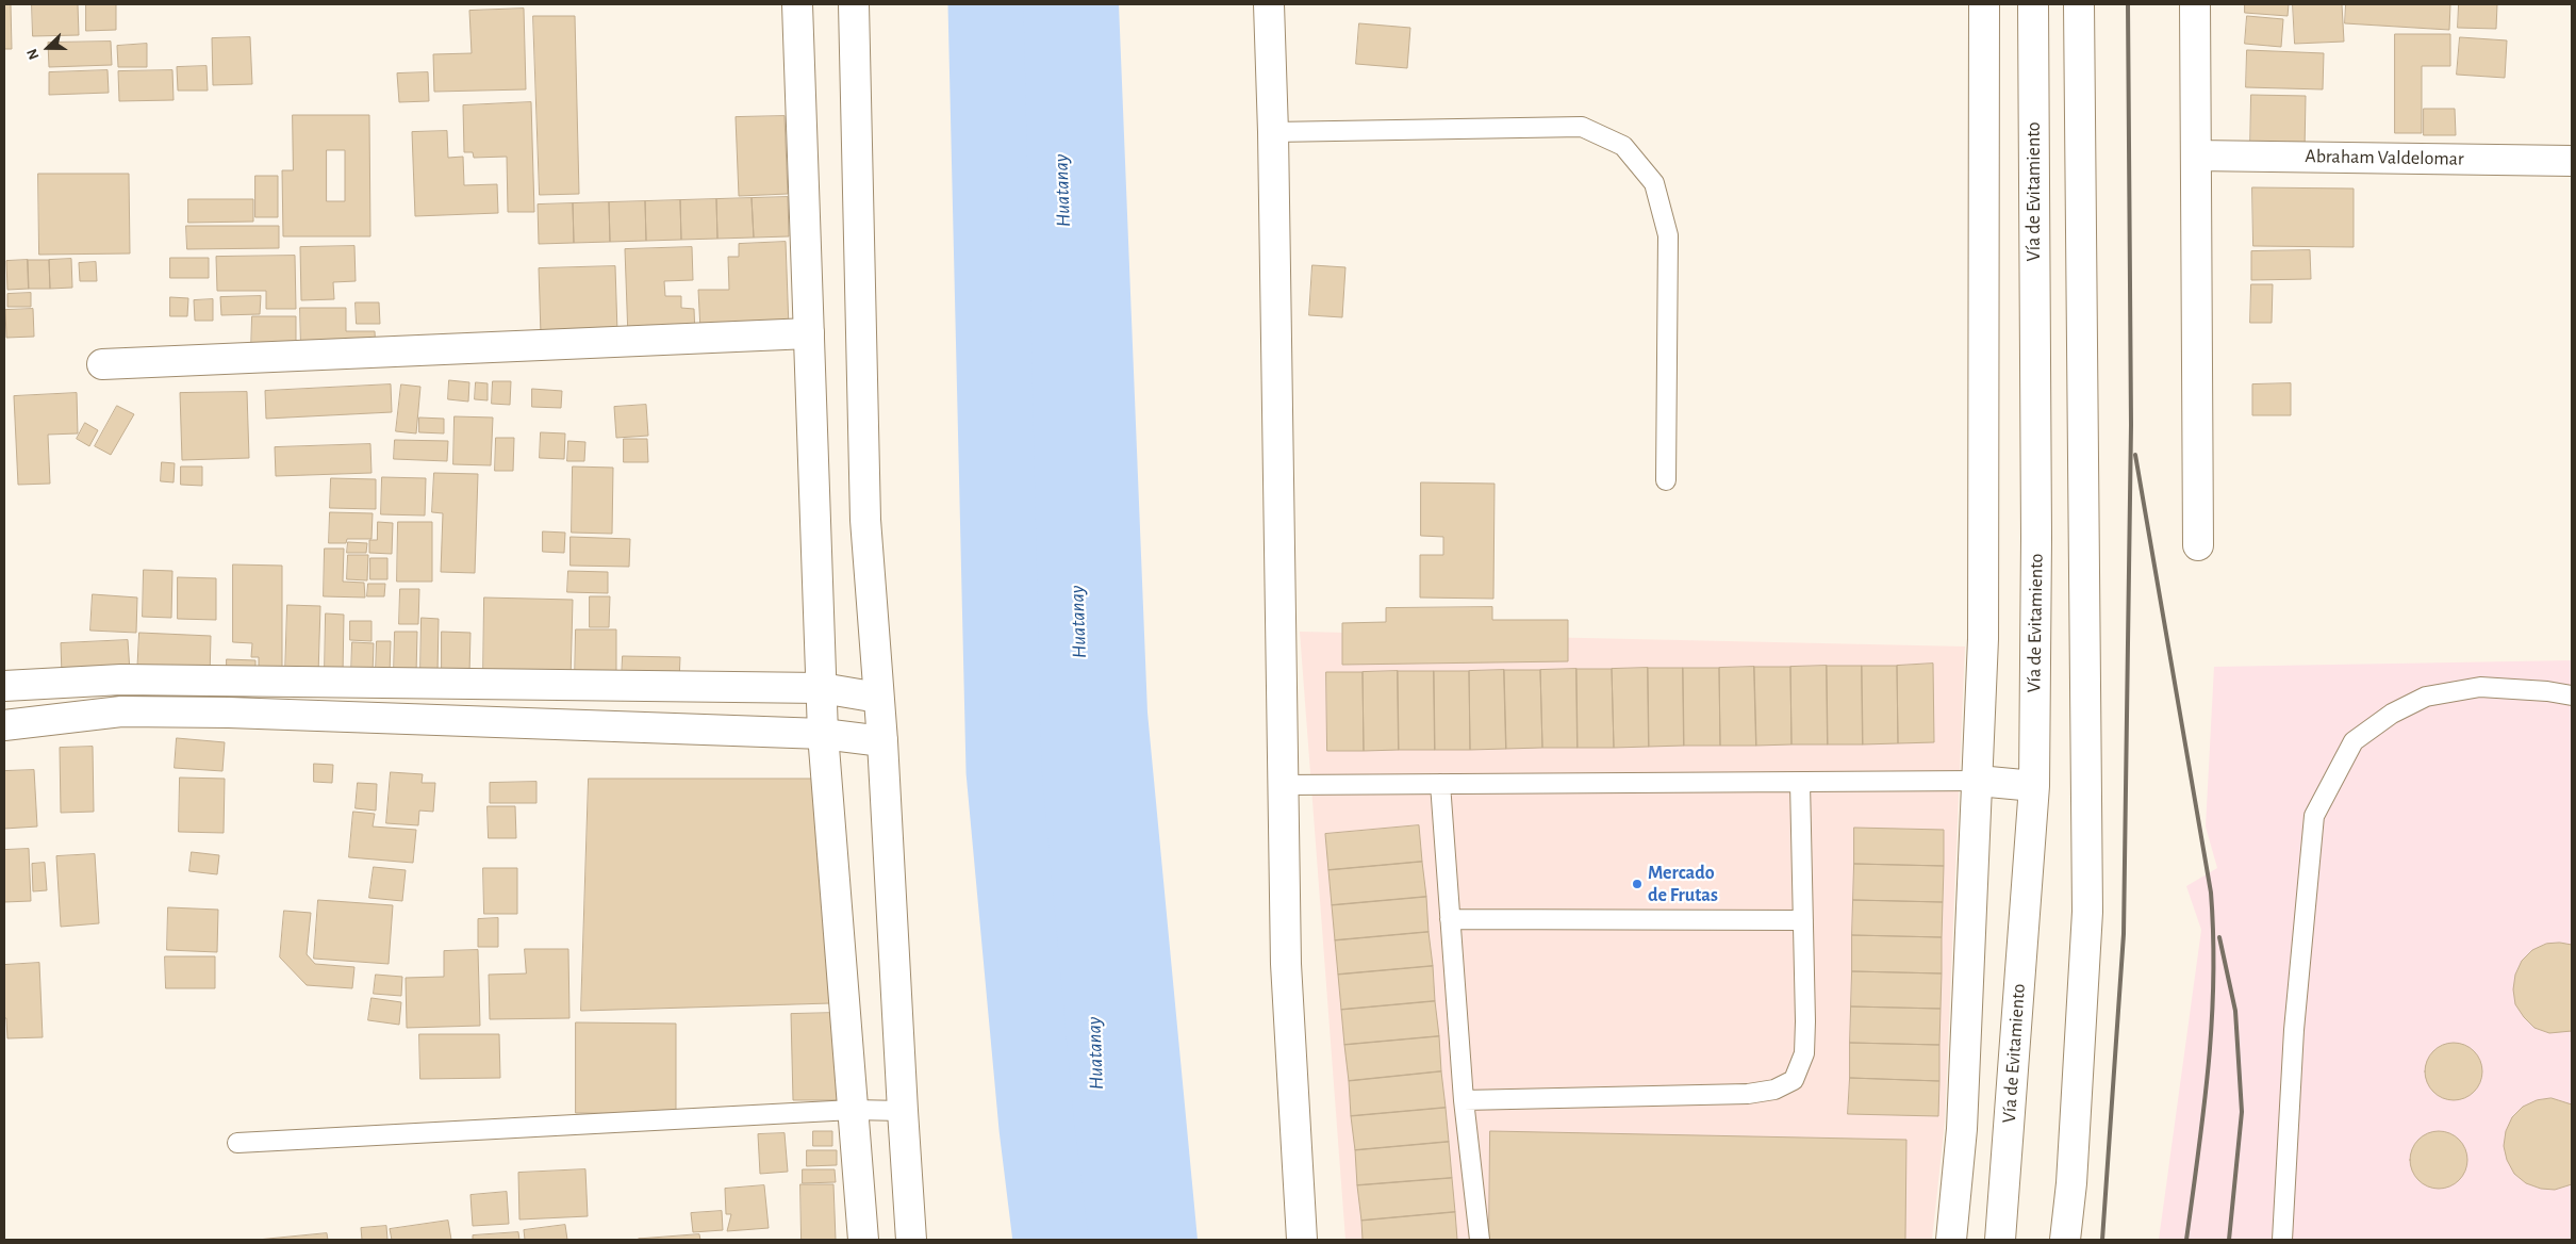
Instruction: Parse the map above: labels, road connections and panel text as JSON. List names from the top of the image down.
{
  "streets": {
    "main road": ["Abraham Valdelomar", "Vía de Evitamiento"]
  },
  "water": ["Huatanay"],
  "places": ["Mercado de Frutas"],
  "north": "left"
}
